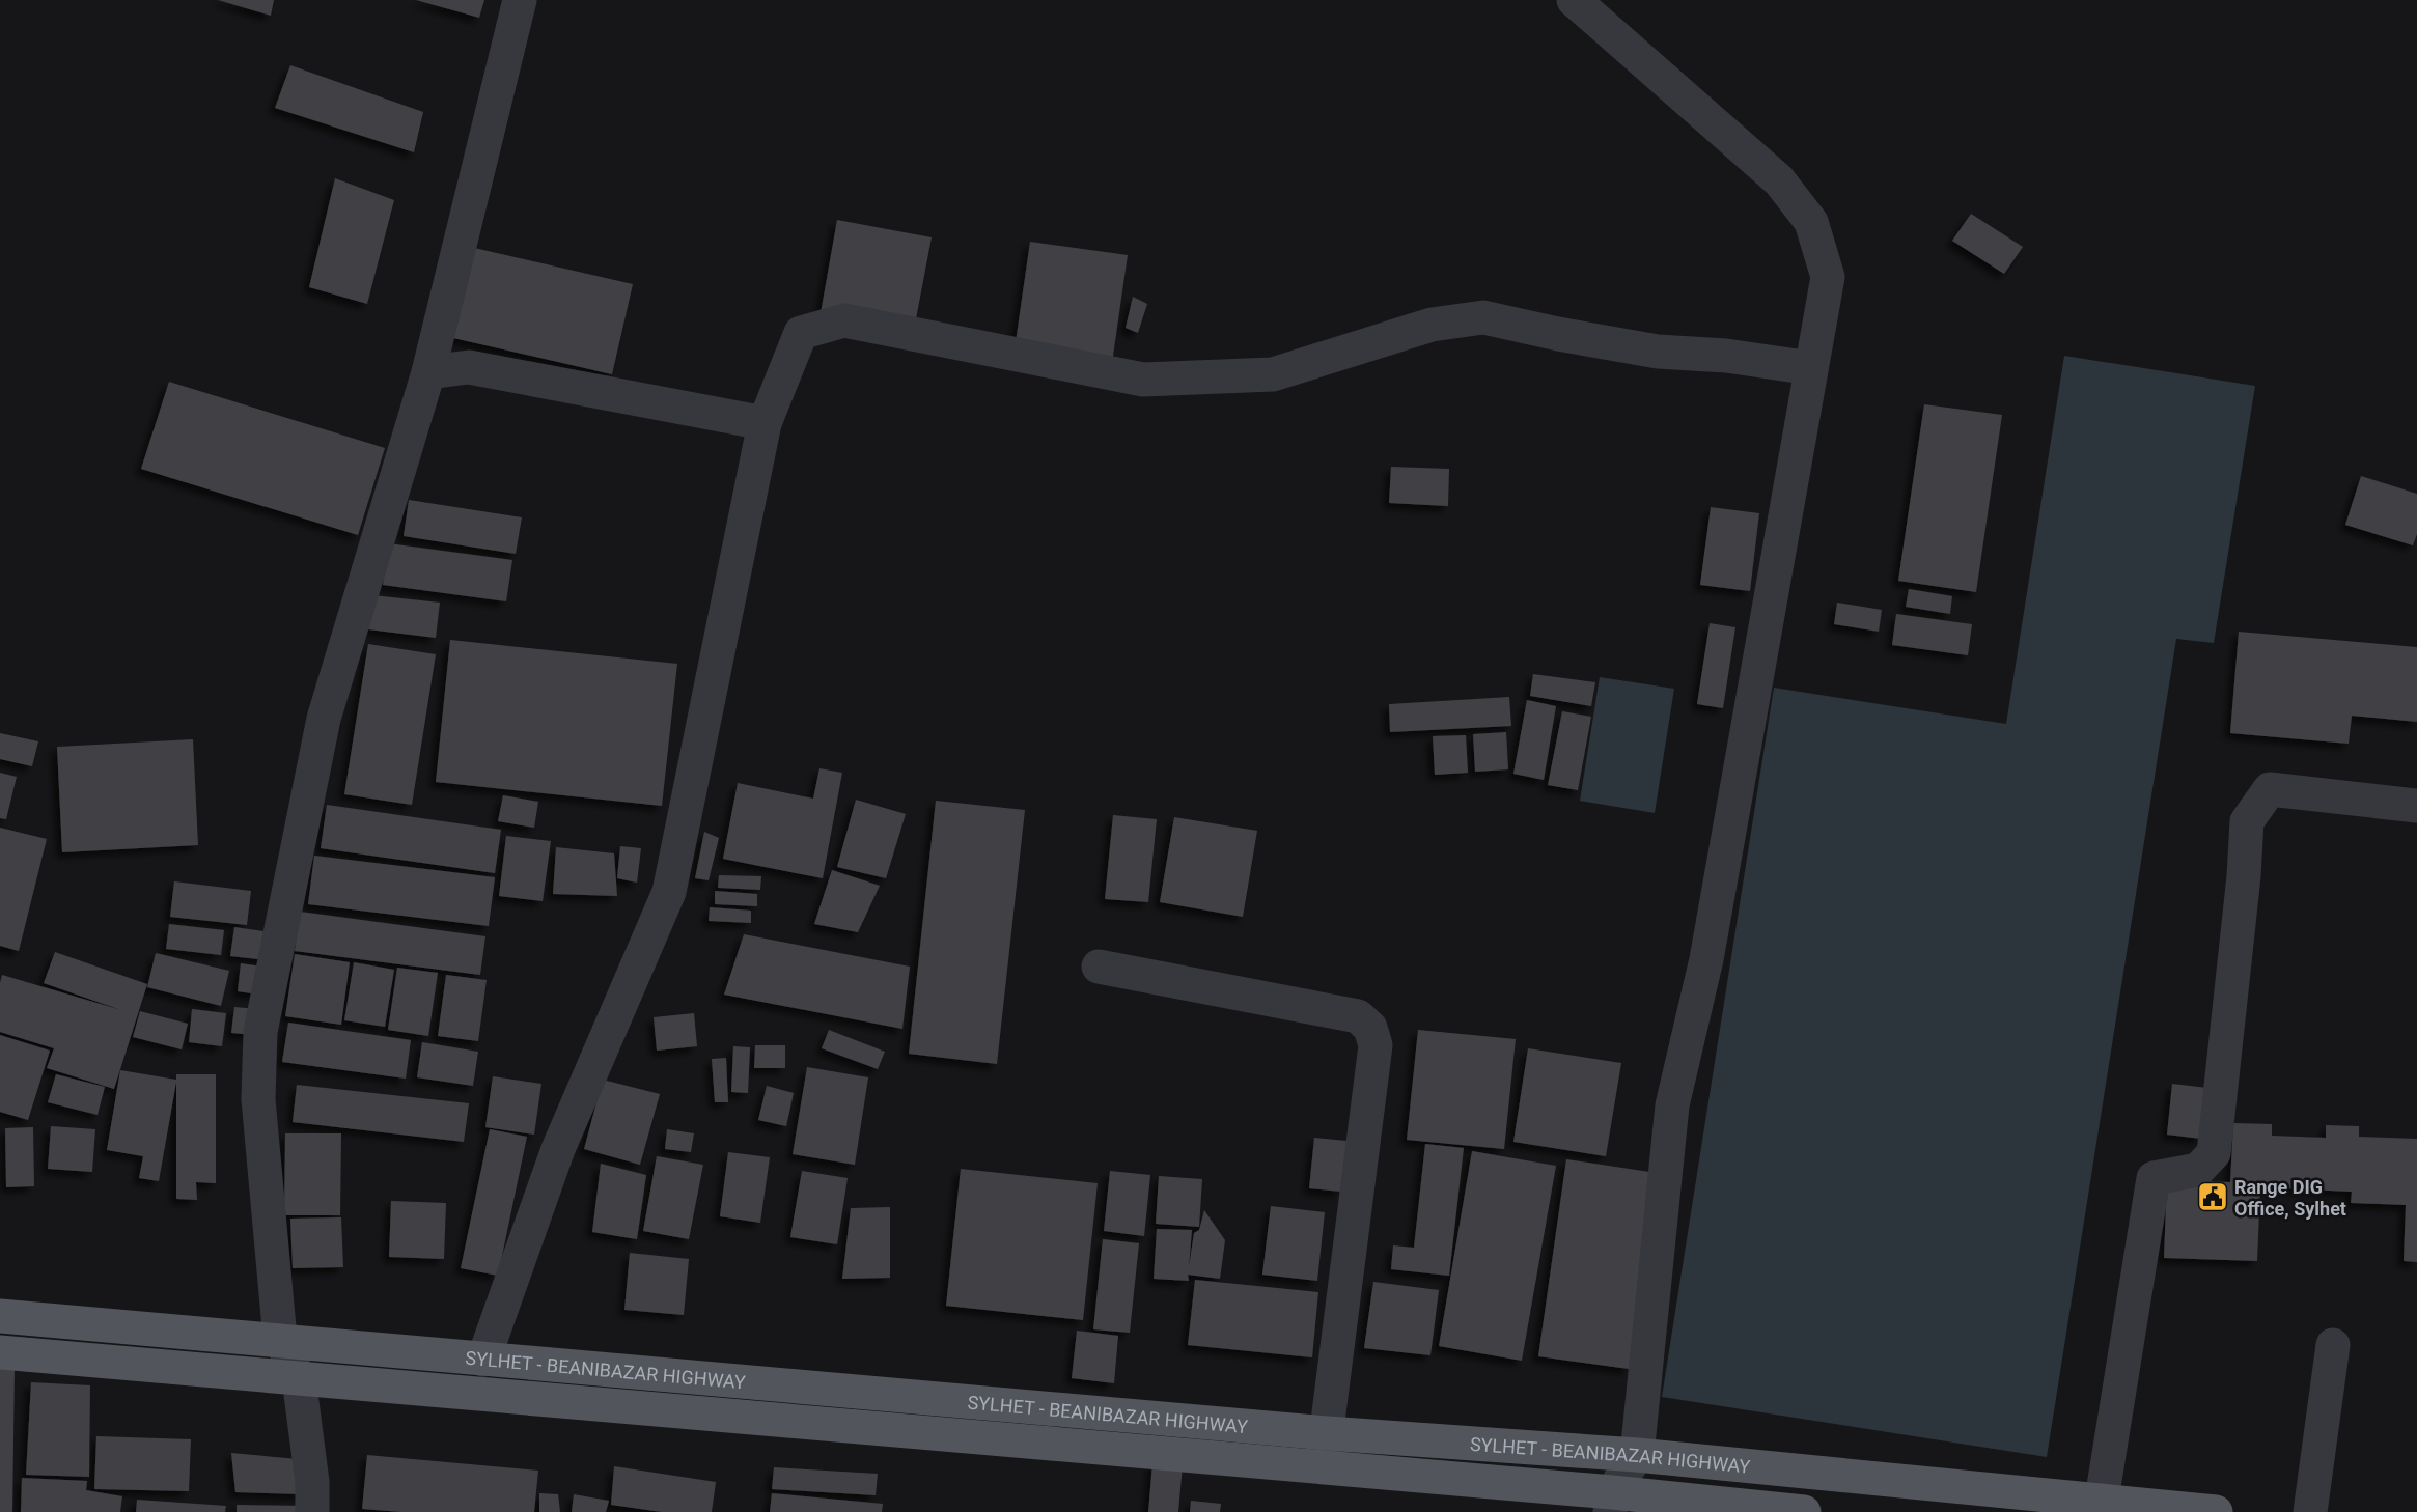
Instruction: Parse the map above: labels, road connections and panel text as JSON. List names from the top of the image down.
{
  "streets": {
    "main road": ["SYLHET - BEANIBAZAR HIGHWAY"]
  },
  "places": {
    "public building": ["Range DIG Office, Sylhet"]
  }
}
